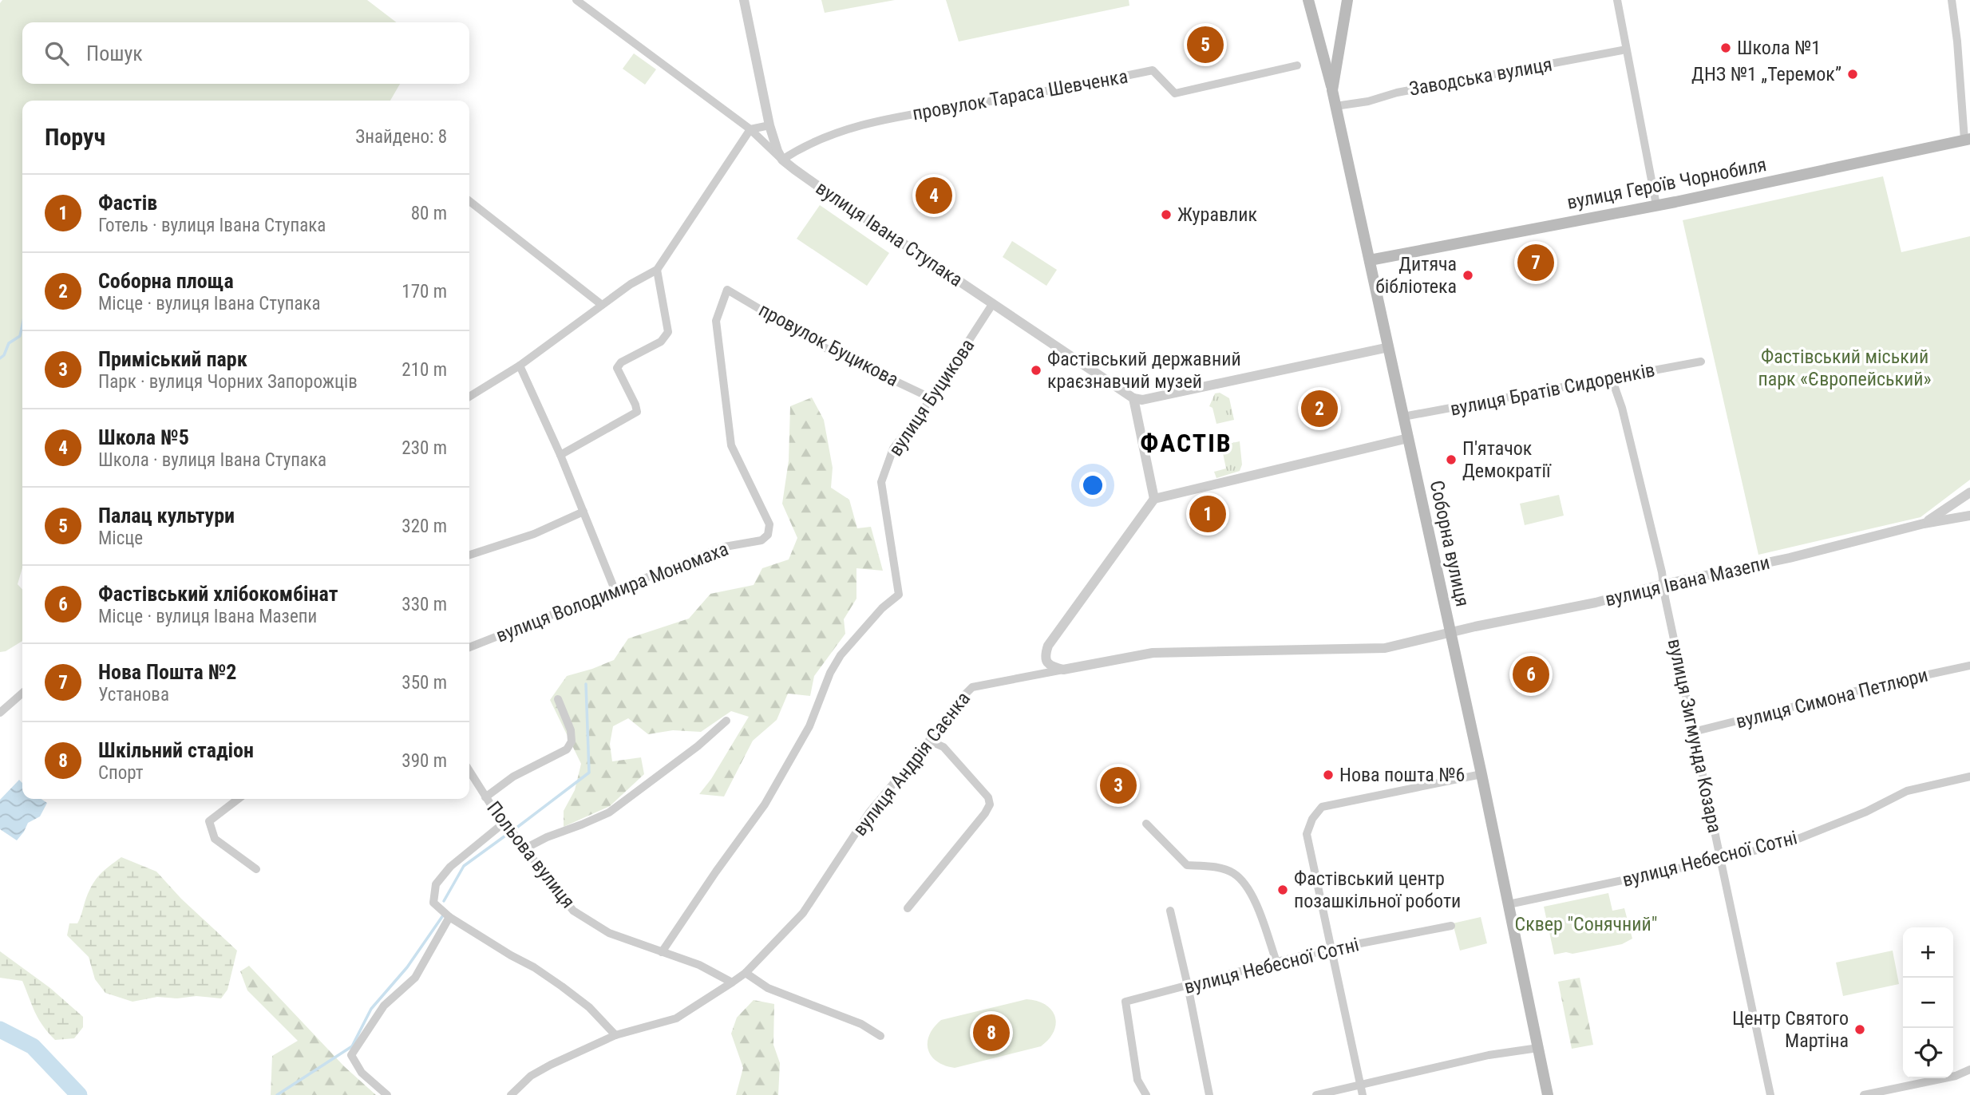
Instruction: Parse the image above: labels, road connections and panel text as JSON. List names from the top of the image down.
{
  "streets": {
    "main road": ["вулиця Героїв Чорнобиля", "Соборна вулиця"],
    "street": [
      "Заводська вулиця",
      "провулок Тараса Шевченка",
      "вулиця Івана Ступака",
      "провулок Буцикова",
      "вулиця Братів Сидоренків",
      "вулиця Буцикова",
      "вулиця Івана Мазепи",
      "вулиця Володимира Мономаха",
      "вулиця Симона Петлюри",
      "вулиця Зигмунда Козара",
      "вулиця Андрія Саєнка",
      "Польова вулиця",
      "вулиця Небесної Сотні"
    ]
  },
  "crossings": [
    ["Заводська вулиця", "Соборна вулиця"],
    ["провулок Тараса Шевченка", "вулиця Івана Ступака"],
    ["вулиця Героїв Чорнобиля", "Соборна вулиця"],
    ["вулиця Івана Ступака", "вулиця Буцикова"],
    ["провулок Буцикова", "вулиця Буцикова"],
    ["провулок Буцикова", "вулиця Володимира Мономаха"],
    ["вулиця Братів Сидоренків", "Соборна вулиця"],
    ["вулиця Братів Сидоренків", "вулиця Зигмунда Козара"],
    ["вулиця Буцикова", "Польова вулиця"],
    ["Соборна вулиця", "вулиця Івана Мазепи"],
    ["Соборна вулиця", "вулиця Андрія Саєнка"],
    ["Соборна вулиця", "вулиця Небесної Сотні"],
    ["вулиця Івана Мазепи", "вулиця Зигмунда Козара"],
    ["вулиця Івана Мазепи", "вулиця Андрія Саєнка"],
    ["вулиця Симона Петлюри", "вулиця Зигмунда Козара"],
    ["вулиця Зигмунда Козара", "вулиця Небесної Сотні"],
    ["вулиця Андрія Саєнка", "Польова вулиця"]
  ],
  "districts": ["ФАСТІВ"],
  "parks": ["Фастівський міський парк «Європейський»", "Сквер \"Сонячний\""],
  "places": [
    "Школа №1",
    "ДНЗ №1 „Теремок”",
    "Журавлик",
    "Дитяча бібліотека",
    "Фастівський державний краєзнавчий музей",
    "П'ятачок Демократії",
    "Нова пошта №6",
    "Фастівський центр позашкільної роботи",
    "Центр Святого Мартіна"
  ],
  "page": {
    "search": "Пошук",
    "pins": [
      "5",
      "4",
      "7",
      "2",
      "1",
      "6",
      "3",
      "8"
    ],
    "heading": ["Поруч", "Знайдено: 8"],
    "list": [
      {
        "mark": "1",
        "name": "Фастів",
        "note": "Готель · вулиця Івана Ступака",
        "value": "80 m"
      },
      {
        "mark": "2",
        "name": "Соборна площа",
        "note": "Місце · вулиця Івана Ступака",
        "value": "170 m"
      },
      {
        "mark": "3",
        "name": "Приміський парк",
        "note": "Парк · вулиця Чорних Запорожців",
        "value": "210 m"
      },
      {
        "mark": "4",
        "name": "Школа №5",
        "note": "Школа · вулиця Івана Ступака",
        "value": "230 m"
      },
      {
        "mark": "5",
        "name": "Палац культури",
        "note": "Місце",
        "value": "320 m"
      },
      {
        "mark": "6",
        "name": "Фастівський хлібокомбінат",
        "note": "Місце · вулиця Івана Мазепи",
        "value": "330 m"
      },
      {
        "mark": "7",
        "name": "Нова Пошта №2",
        "note": "Установа",
        "value": "350 m"
      },
      {
        "mark": "8",
        "name": "Шкільний стадіон",
        "note": "Спорт",
        "value": "390 m"
      }
    ],
    "map_buttons": ["+", "−"]
  }
}
